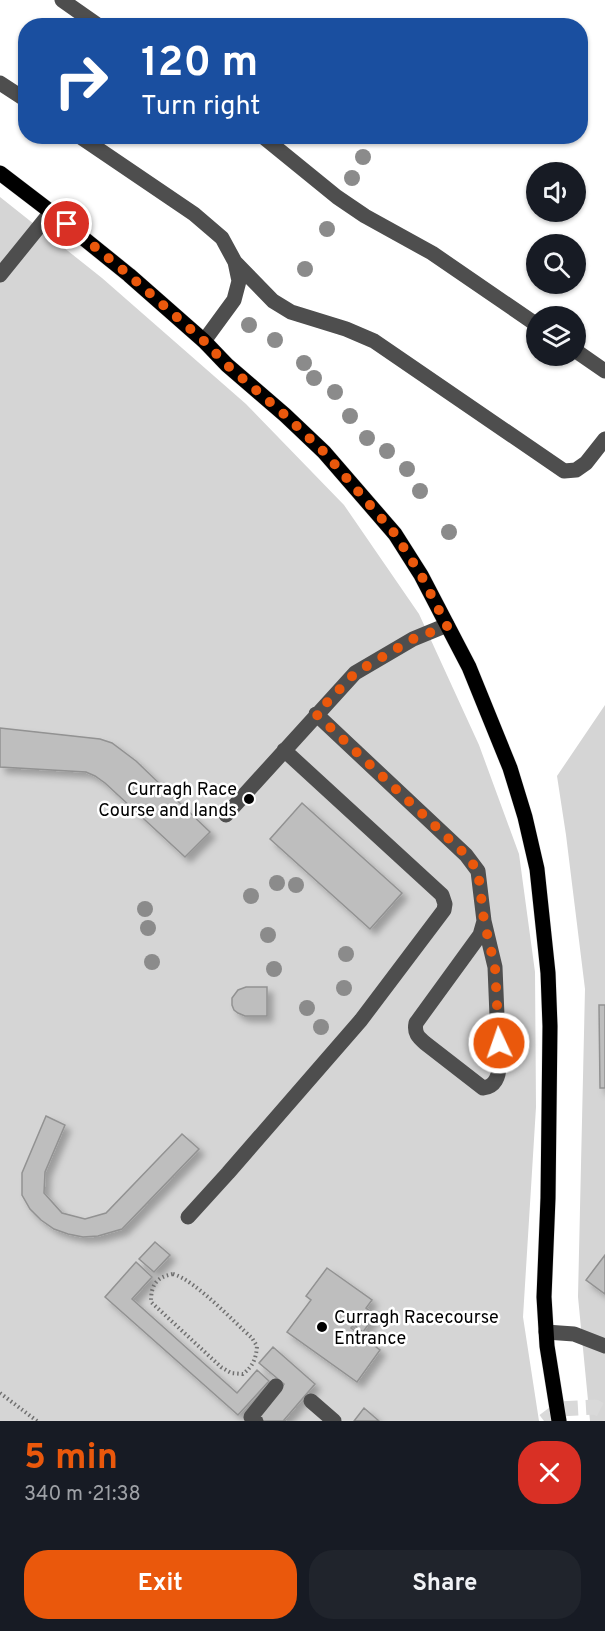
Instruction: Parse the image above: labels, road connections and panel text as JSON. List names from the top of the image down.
{
  "places": ["Curragh Race Course and lands", "Curragh Racecourse Entrance"],
  "page": {
    "turn": ["120 m", "Turn right"],
    "heading": ["5 min", "340 m · 21:38"],
    "buttons": ["Exit", "Share"]
  }
}
